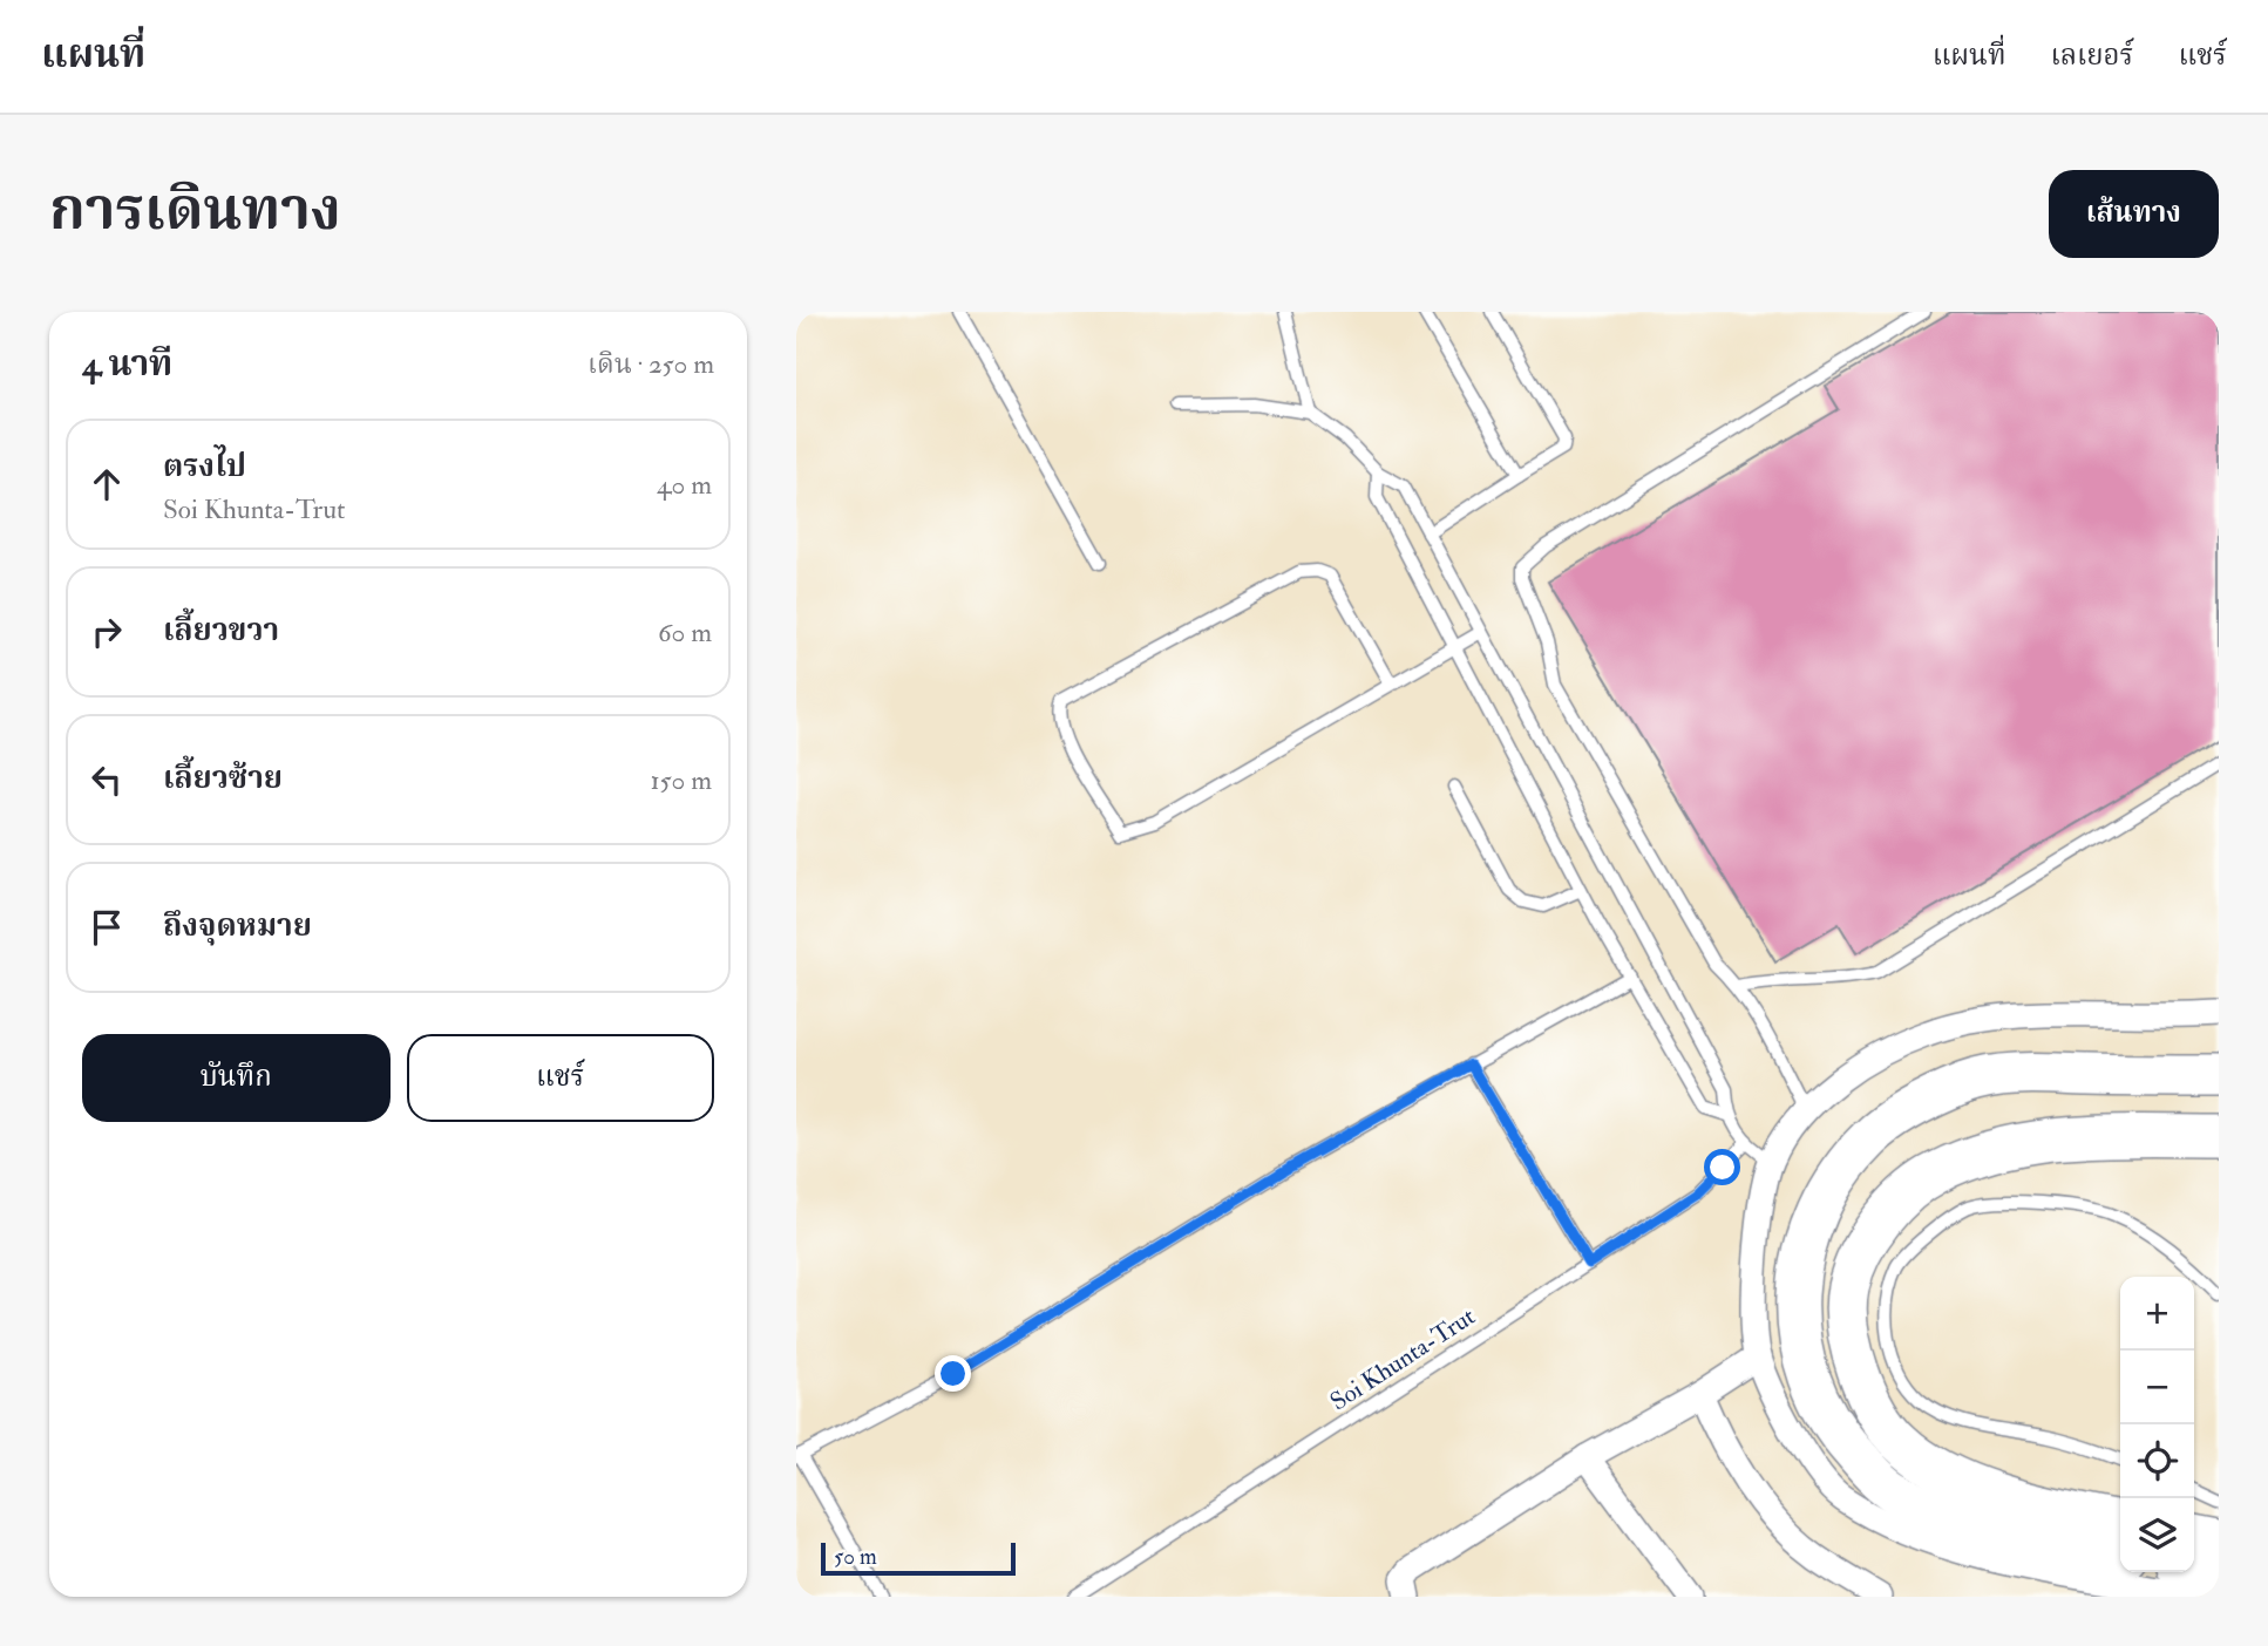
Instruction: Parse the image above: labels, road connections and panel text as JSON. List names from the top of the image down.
{
  "streets": {
    "lane": ["Soi Khunta-Trut"]
  },
  "scale_bar": "50 m",
  "page": {
    "header": "แผนที่",
    "nav": ["แผนที่", "เลเยอร์", "แชร์"],
    "title": "การเดินทาง",
    "buttons": [
      "เส้นทาง",
      ["บันทึก", "แชร์"]
    ],
    "heading": ["4 นาที", "เดิน · 250 m"],
    "list": [
      ["ตรงไป", "Soi Khunta-Trut", "40 m"],
      ["เลี้ยวขวา", "60 m"],
      ["เลี้ยวซ้าย", "150 m"],
      "ถึงจุดหมาย"
    ],
    "map_buttons": ["+", "−"],
    "scale": "50 m"
  }
}
